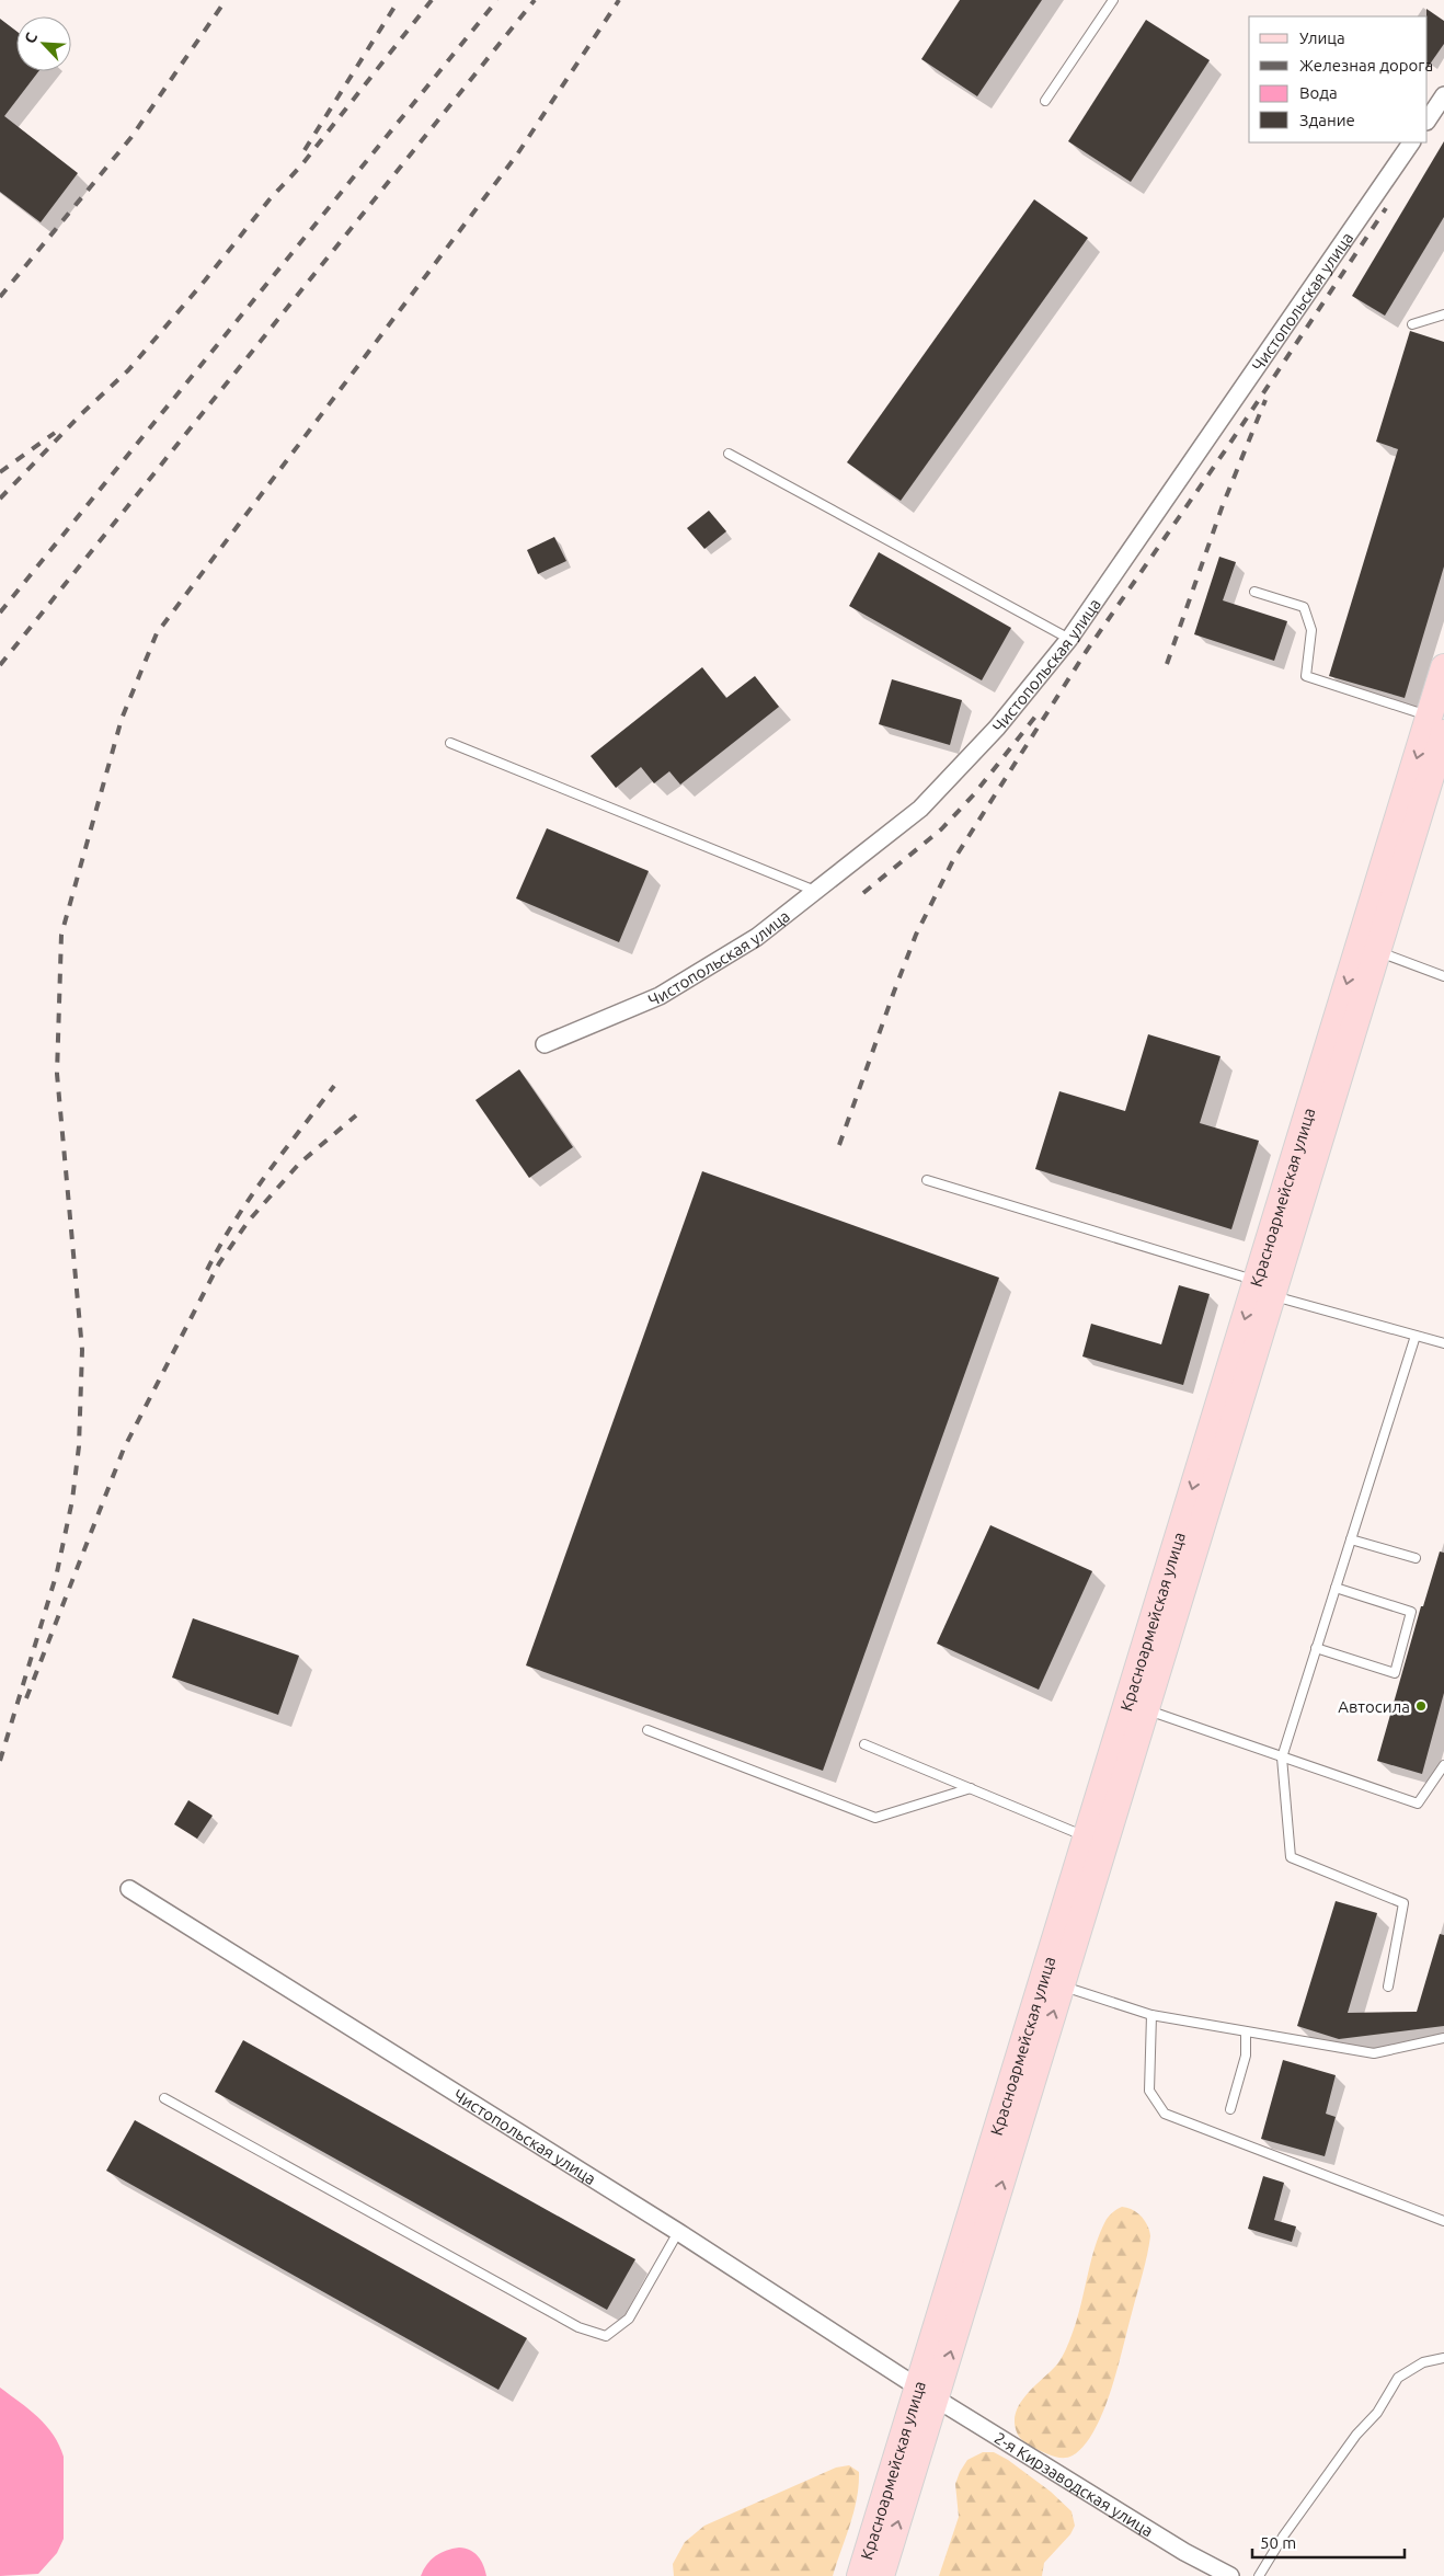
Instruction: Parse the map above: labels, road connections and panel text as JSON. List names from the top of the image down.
{
  "streets": {
    "main road": ["Красноармейская улица"],
    "street": ["Чистопольская улица", "2-я Кирзаводская улица"]
  },
  "crossings": [
    ["Чистопольская улица", "Красноармейская улица"],
    ["Чистопольская улица", "2-я Кирзаводская улица"],
    ["Красноармейская улица", "2-я Кирзаводская улица"]
  ],
  "places": ["Автосила"],
  "legend": [
    "Улица",
    "Железная дорога",
    "Вода",
    "Здание"
  ],
  "scale_bar": "50 m",
  "north": "top left"
}
